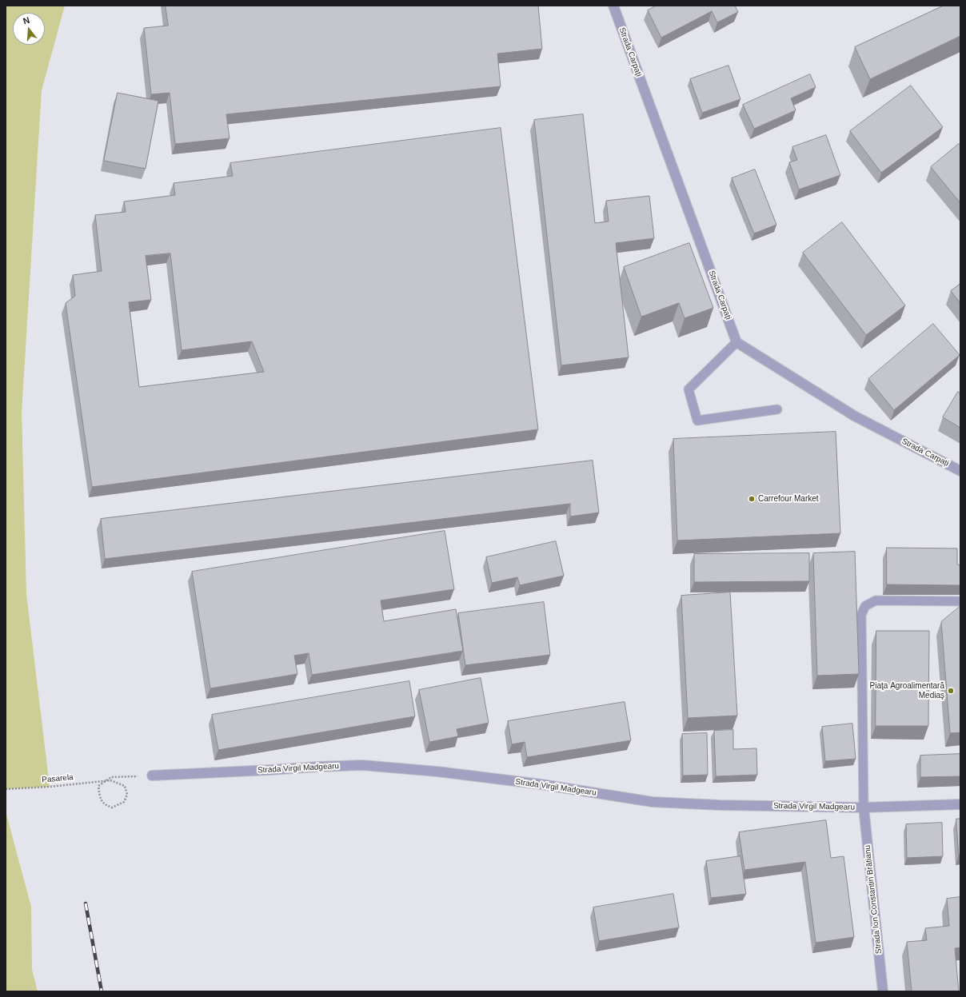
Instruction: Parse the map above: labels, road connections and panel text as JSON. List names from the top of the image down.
{
  "streets": {
    "street": ["Strada Carpați", "Strada Virgil Madgearu", "Strada Ion Constantin Brătianu"],
    "path": ["Pasarela"]
  },
  "crossings": [
    ["Strada Virgil Madgearu", "Pasarela"],
    ["Strada Virgil Madgearu", "Strada Ion Constantin Brătianu"]
  ],
  "places": ["Carrefour Market", "Piaţa Agroalimentară Mediaş"],
  "north": "top"
}
